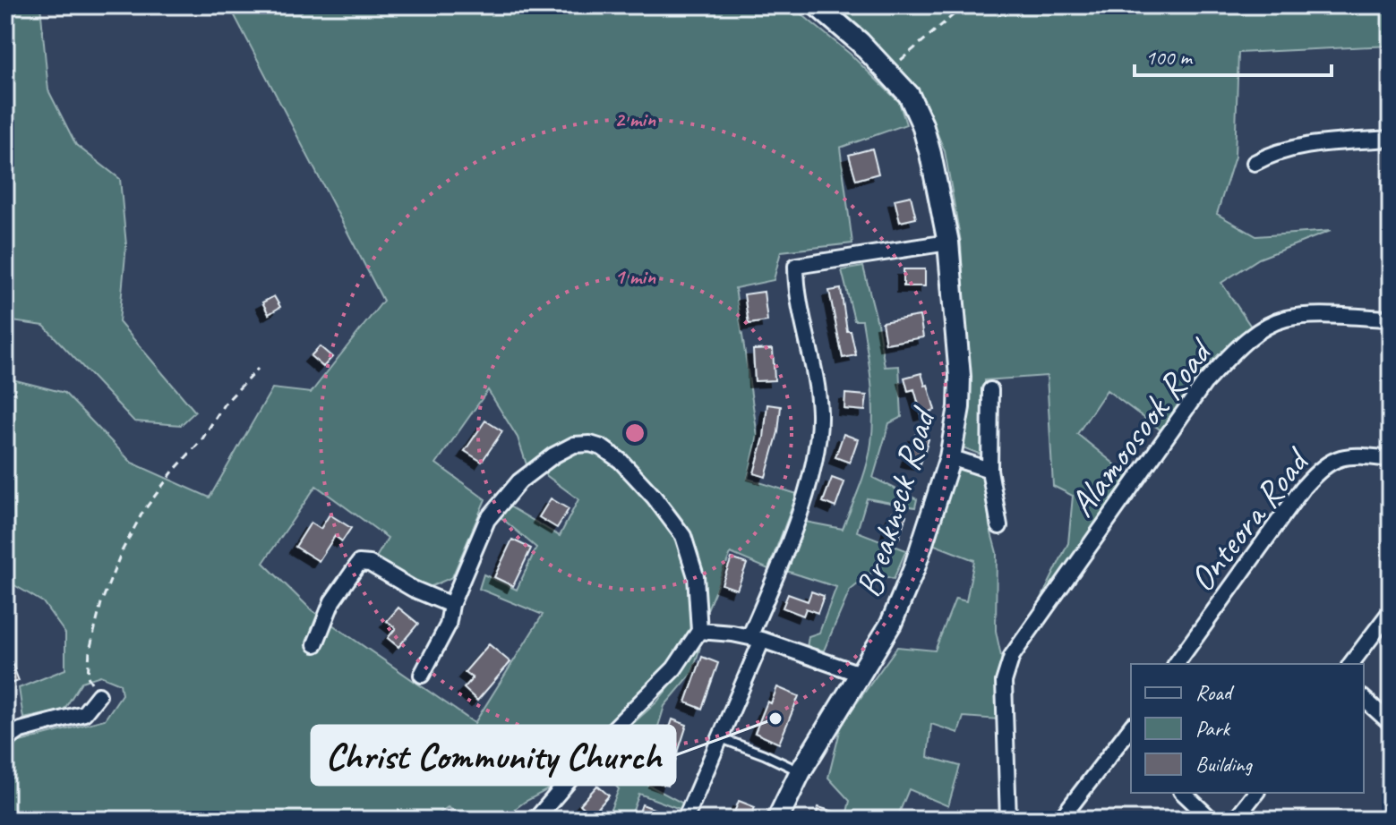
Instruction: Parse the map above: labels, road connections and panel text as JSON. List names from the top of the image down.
{
  "streets": {
    "street": ["Alamoosook Road", "Breakneck Road", "Onteora Road"]
  },
  "places": ["Christ Community Church"],
  "legend": ["Road", "Park", "Building"],
  "scale_bar": "100 m",
  "rings": ["2 min", "1 min"]
}
